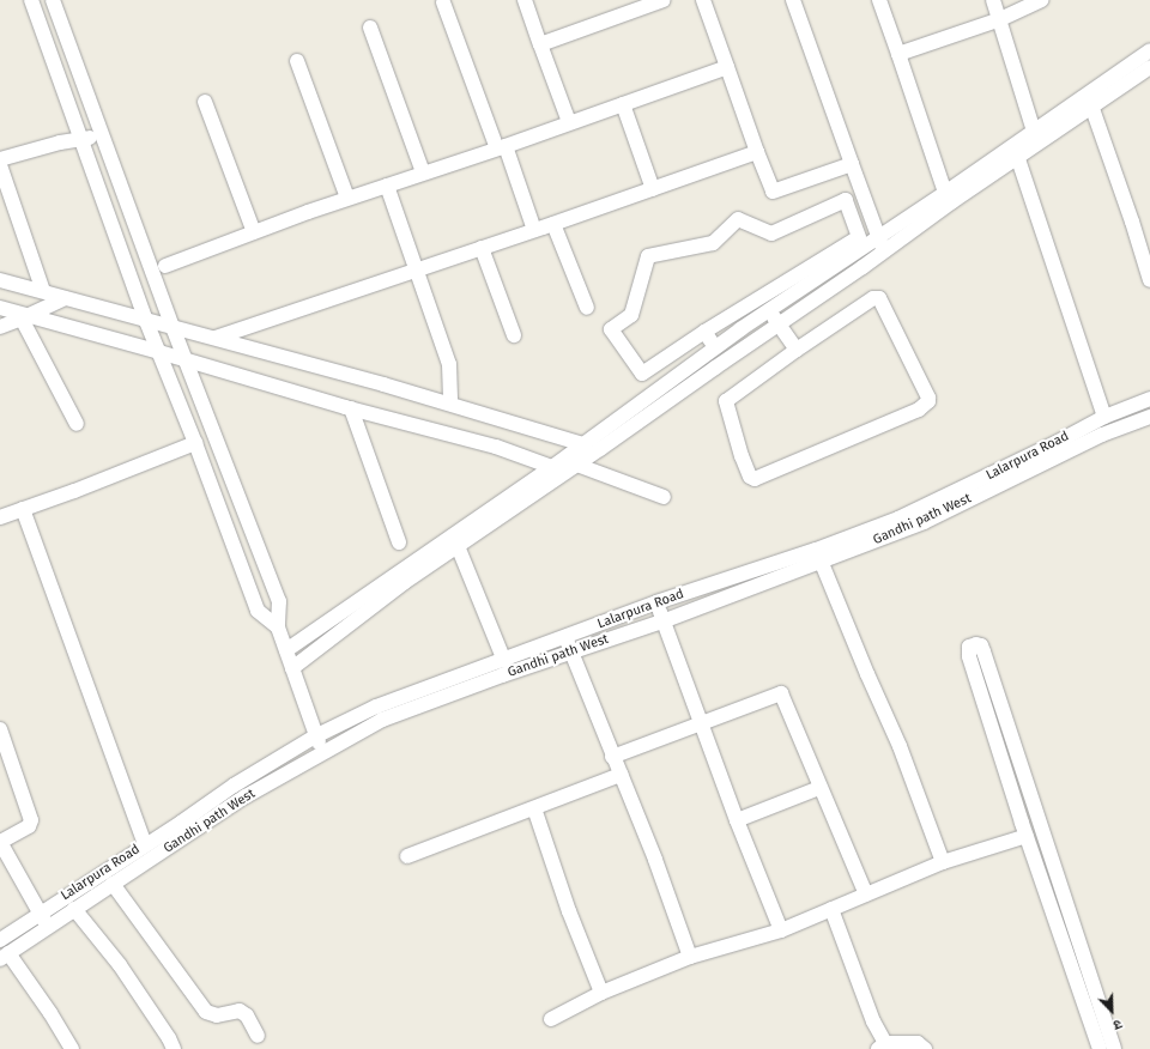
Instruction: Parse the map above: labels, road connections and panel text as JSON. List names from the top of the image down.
{
  "streets": {
    "street": ["Lalarpura Road", "Gandhi path West"]
  },
  "crossings": [
    ["Lalarpura Road", "Gandhi path West"]
  ],
  "north": "bottom right"
}
